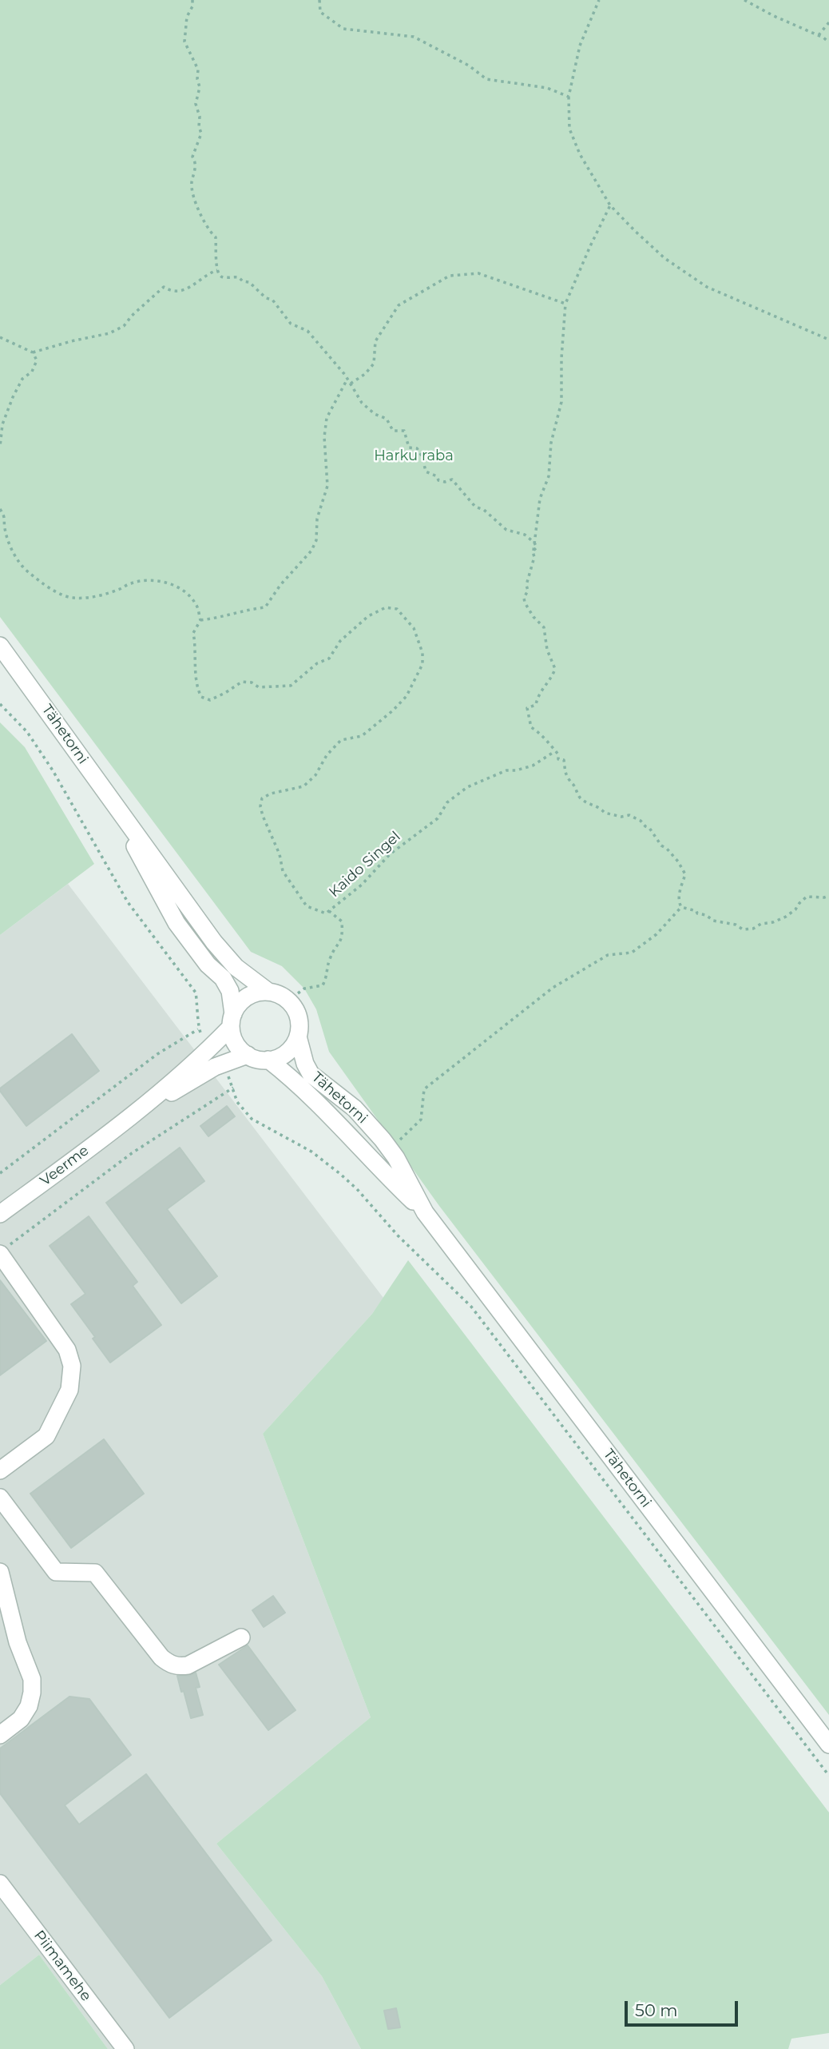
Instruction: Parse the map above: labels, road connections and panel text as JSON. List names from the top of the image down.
{
  "streets": {
    "street": ["Tähetorni", "Veerme", "Piimamehe"],
    "path": ["Kaido Singel"]
  },
  "crossings": [
    ["Tähetorni", "Veerme"]
  ],
  "parks": ["Harku raba"],
  "scale_bar": "50 m"
}
